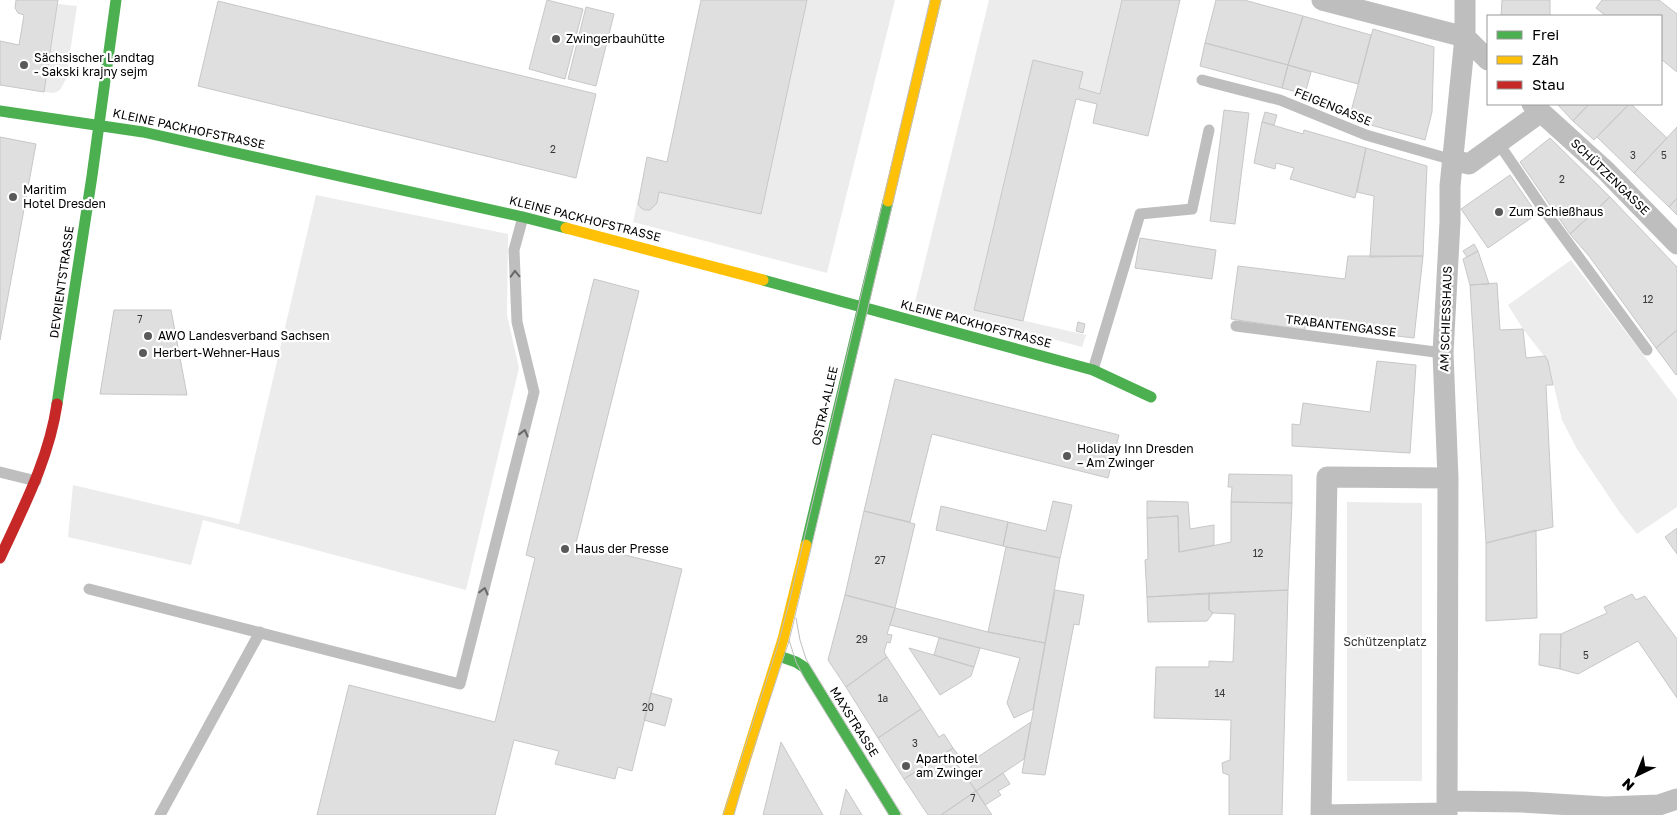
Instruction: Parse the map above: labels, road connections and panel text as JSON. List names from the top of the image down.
{
  "streets": {
    "street": [
      "KLEINE PACKHOFSTRASSE",
      "SCHÜTZENGASSE",
      "DEVRIENTSTRASSE",
      "AM SCHIESSHAUS",
      "OSTRA-ALLEE",
      "MAXSTRASSE"
    ],
    "lane": ["FEIGENGASSE", "TRABANTENGASSE"]
  },
  "crossings": [
    ["FEIGENGASSE", "AM SCHIESSHAUS"],
    ["KLEINE PACKHOFSTRASSE", "DEVRIENTSTRASSE"],
    ["KLEINE PACKHOFSTRASSE", "OSTRA-ALLEE"],
    ["AM SCHIESSHAUS", "TRABANTENGASSE"],
    ["OSTRA-ALLEE", "MAXSTRASSE"]
  ],
  "parks": ["Schützenplatz"],
  "places": [
    "Zwingerbauhütte",
    "Sächsischer Landtag - Sakski krajny sejm",
    "Maritim Hotel Dresden",
    "Zum Schießhaus",
    "AWO Landesverband Sachsen",
    "Herbert-Wehner-Haus",
    "Holiday Inn Dresden – Am Zwinger",
    "Haus der Presse",
    "Aparthotel am Zwinger"
  ],
  "house_numbers": [
    "2",
    "3",
    "5",
    "2",
    "12",
    "7",
    "12",
    "27",
    "29",
    "5",
    "14",
    "1a",
    "20",
    "3",
    "7"
  ],
  "legend": ["Frei", "Zäh", "Stau"],
  "north": "bottom left"
}
